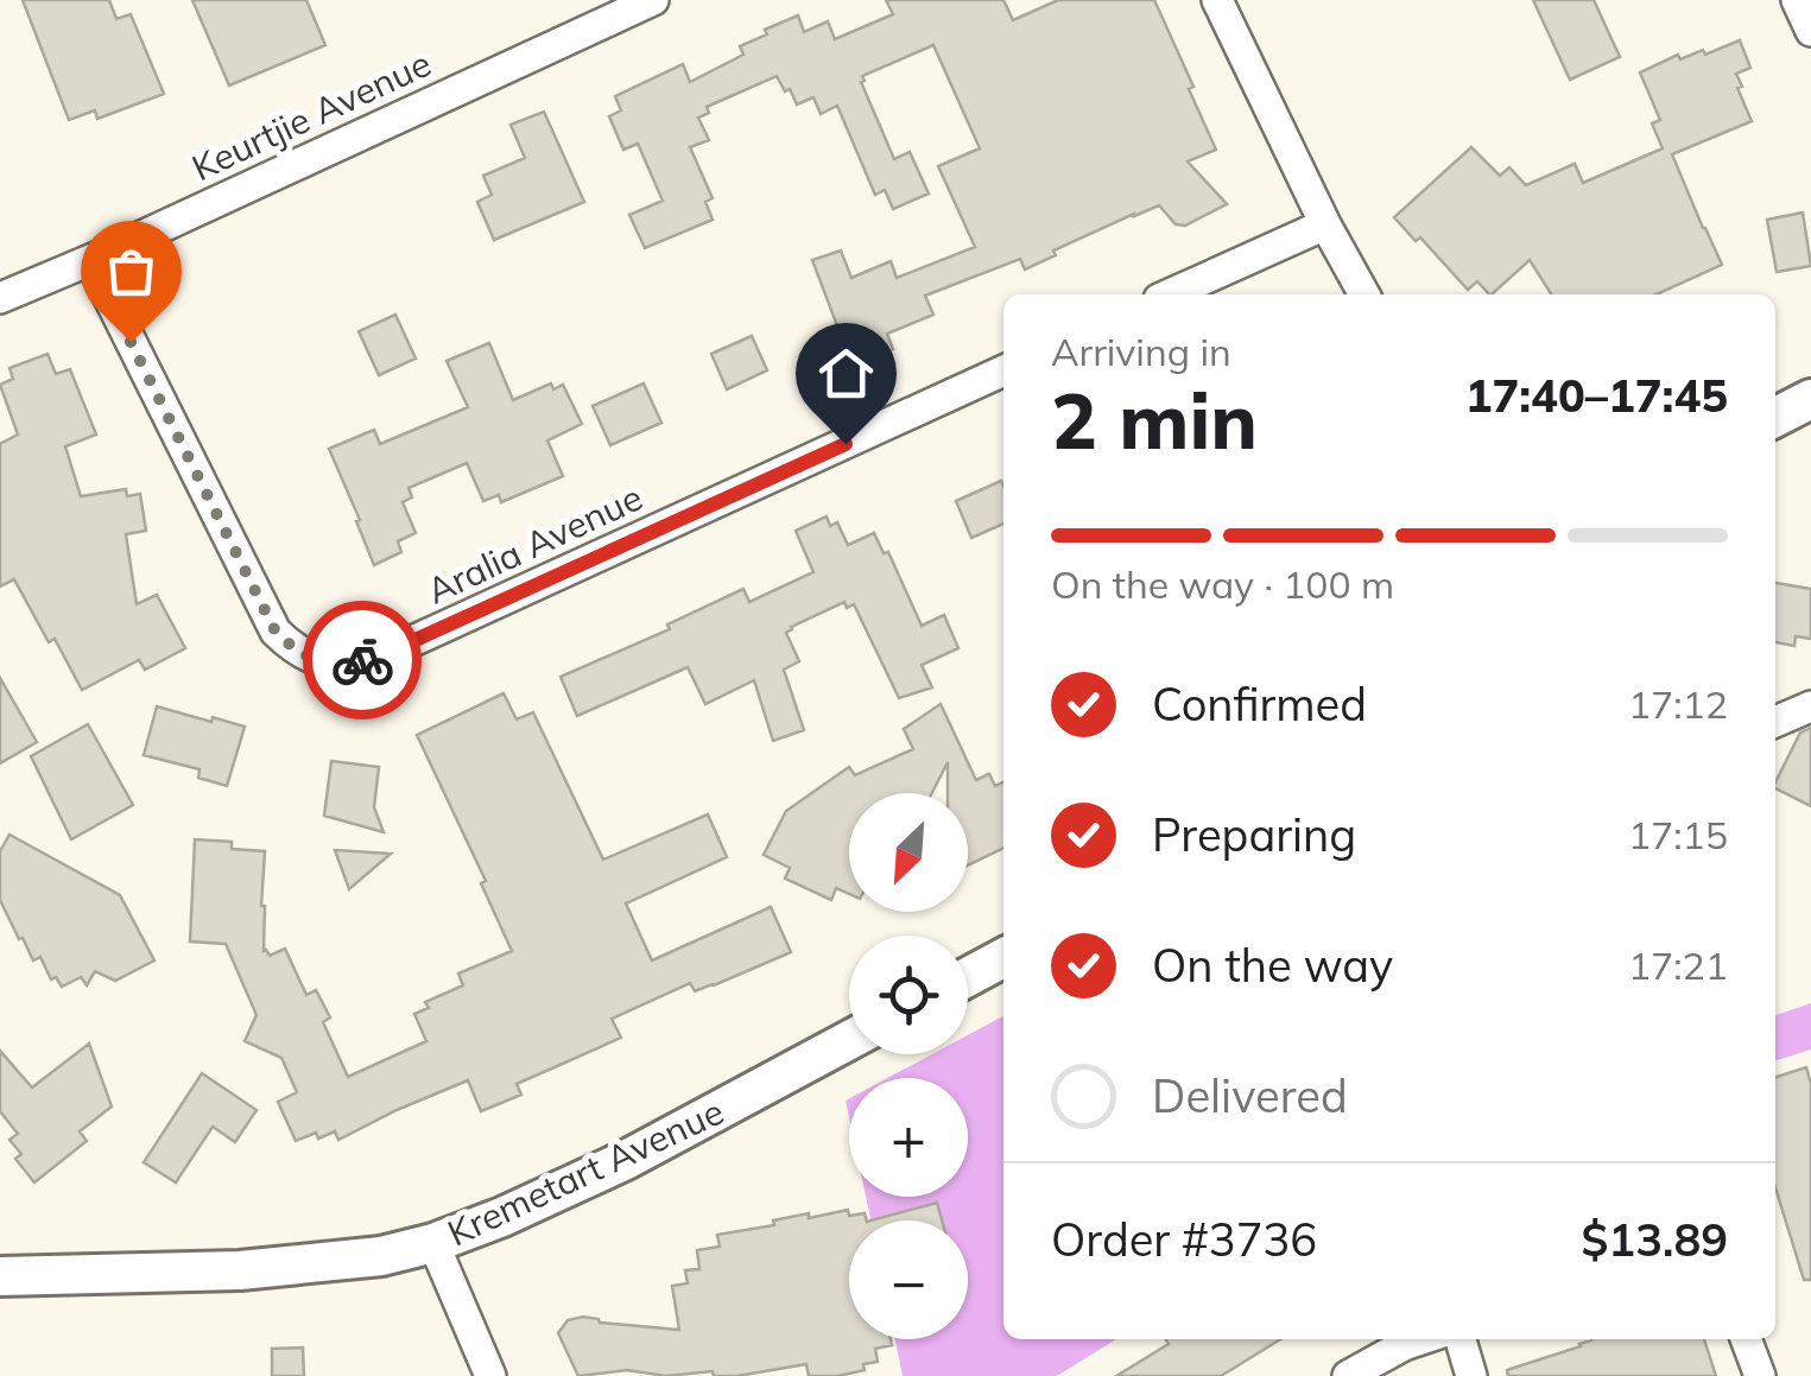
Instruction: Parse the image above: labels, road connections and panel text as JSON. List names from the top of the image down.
{
  "streets": {
    "street": ["Keurtjie Avenue", "Aralia Avenue", "Kremetart Avenue"]
  },
  "crossings": [
    ["Keurtjie Avenue", "Aralia Avenue"]
  ],
  "north": "bottom left",
  "page": {
    "heading": ["2 min", "Arriving in", "17:40–17:45"],
    "panel": ["Order #3736", "$13.89"],
    "bar": "On the way · 100 m",
    "list": [
      ["Confirmed", "17:12"],
      ["Preparing", "17:15"],
      ["On the way", "17:21"],
      "Delivered"
    ],
    "map_buttons": ["+", "−"]
  }
}
